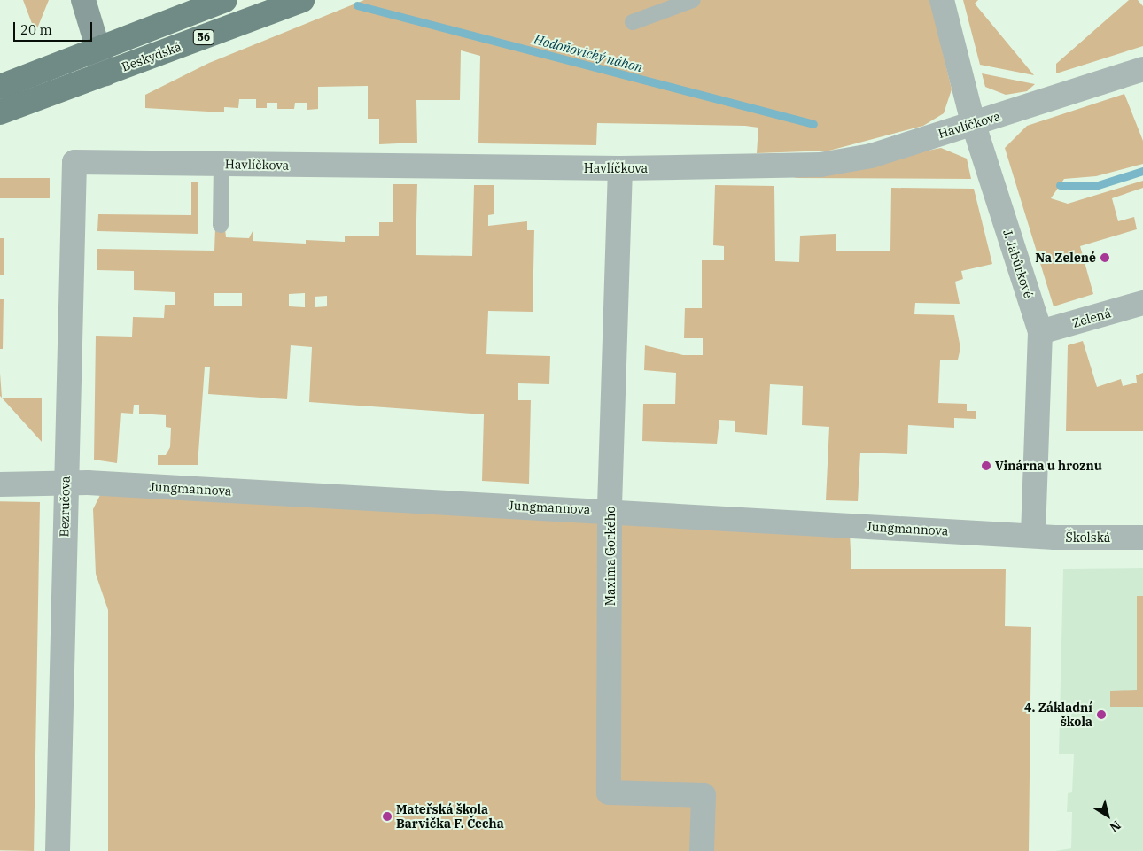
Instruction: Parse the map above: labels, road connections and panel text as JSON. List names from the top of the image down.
{
  "streets": {
    "main road": ["56", "Beskydská"],
    "street": [
      "Havlíčkova",
      "J. Jabůrkové",
      "Zelená",
      "Jungmannova",
      "Bezručova",
      "Školská",
      "Maxima Gorkého"
    ]
  },
  "crossings": [
    ["Havlíčkova", "J. Jabůrkové"],
    ["Havlíčkova", "Bezručova"],
    ["Havlíčkova", "Maxima Gorkého"],
    ["J. Jabůrkové", "Zelená"],
    ["J. Jabůrkové", "Jungmannova"],
    ["J. Jabůrkové", "Školská"],
    ["Jungmannova", "Bezručova"],
    ["Jungmannova", "Školská"],
    ["Jungmannova", "Maxima Gorkého"]
  ],
  "water": ["Hodoňovický náhon"],
  "places": [
    "Na Zelené",
    "Vinárna u hroznu",
    "4. Základní škola",
    "Mateřská škola Barvička F. Čecha"
  ],
  "scale_bar": "20 m",
  "north": "bottom right"
}
